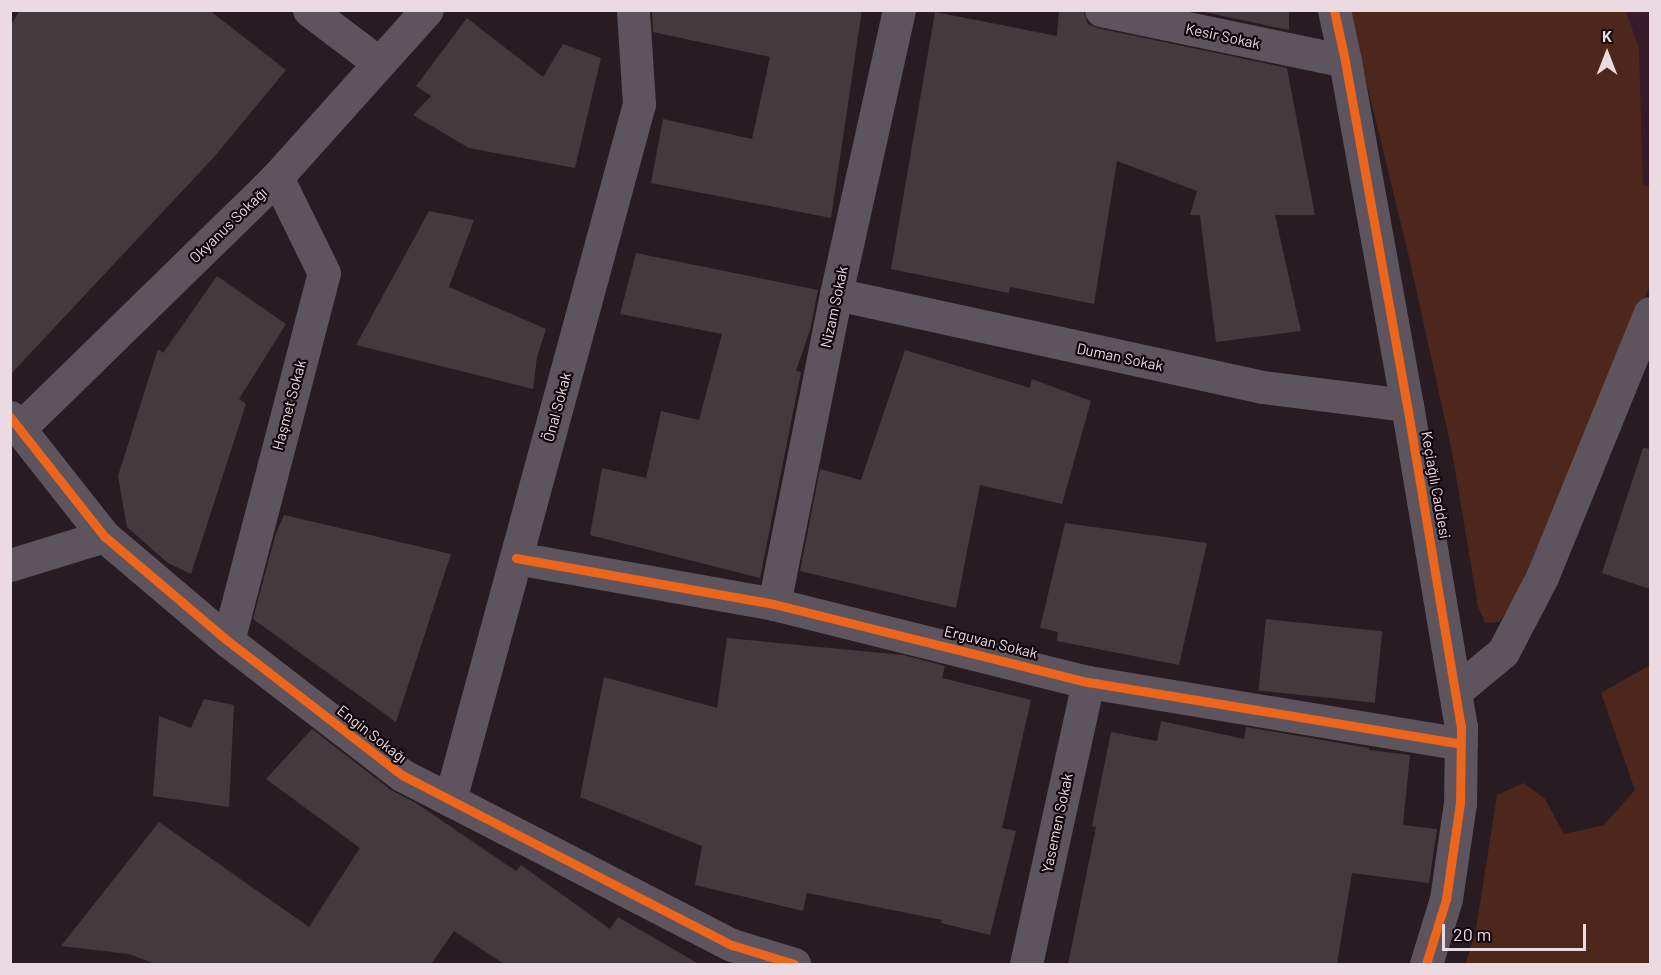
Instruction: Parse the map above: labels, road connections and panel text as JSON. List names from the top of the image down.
{
  "streets": {
    "street": [
      "Kesir Sokak",
      "Okyanus Sokağı",
      "Nizam Sokak",
      "Duman Sokak",
      "Haşmet Sokak",
      "Önal Sokak",
      "Keçiağılı Caddesi",
      "Erguvan Sokak",
      "Engin Sokağı",
      "Yasemen Sokak"
    ]
  },
  "crossings": [
    ["Kesir Sokak", "Keçiağılı Caddesi"],
    ["Okyanus Sokağı", "Haşmet Sokak"],
    ["Okyanus Sokağı", "Engin Sokağı"],
    ["Nizam Sokak", "Duman Sokak"],
    ["Nizam Sokak", "Erguvan Sokak"],
    ["Duman Sokak", "Keçiağılı Caddesi"],
    ["Haşmet Sokak", "Engin Sokağı"],
    ["Önal Sokak", "Erguvan Sokak"],
    ["Önal Sokak", "Engin Sokağı"],
    ["Keçiağılı Caddesi", "Erguvan Sokak"],
    ["Erguvan Sokak", "Yasemen Sokak"]
  ],
  "scale_bar": "20 m",
  "north": "top"
}
